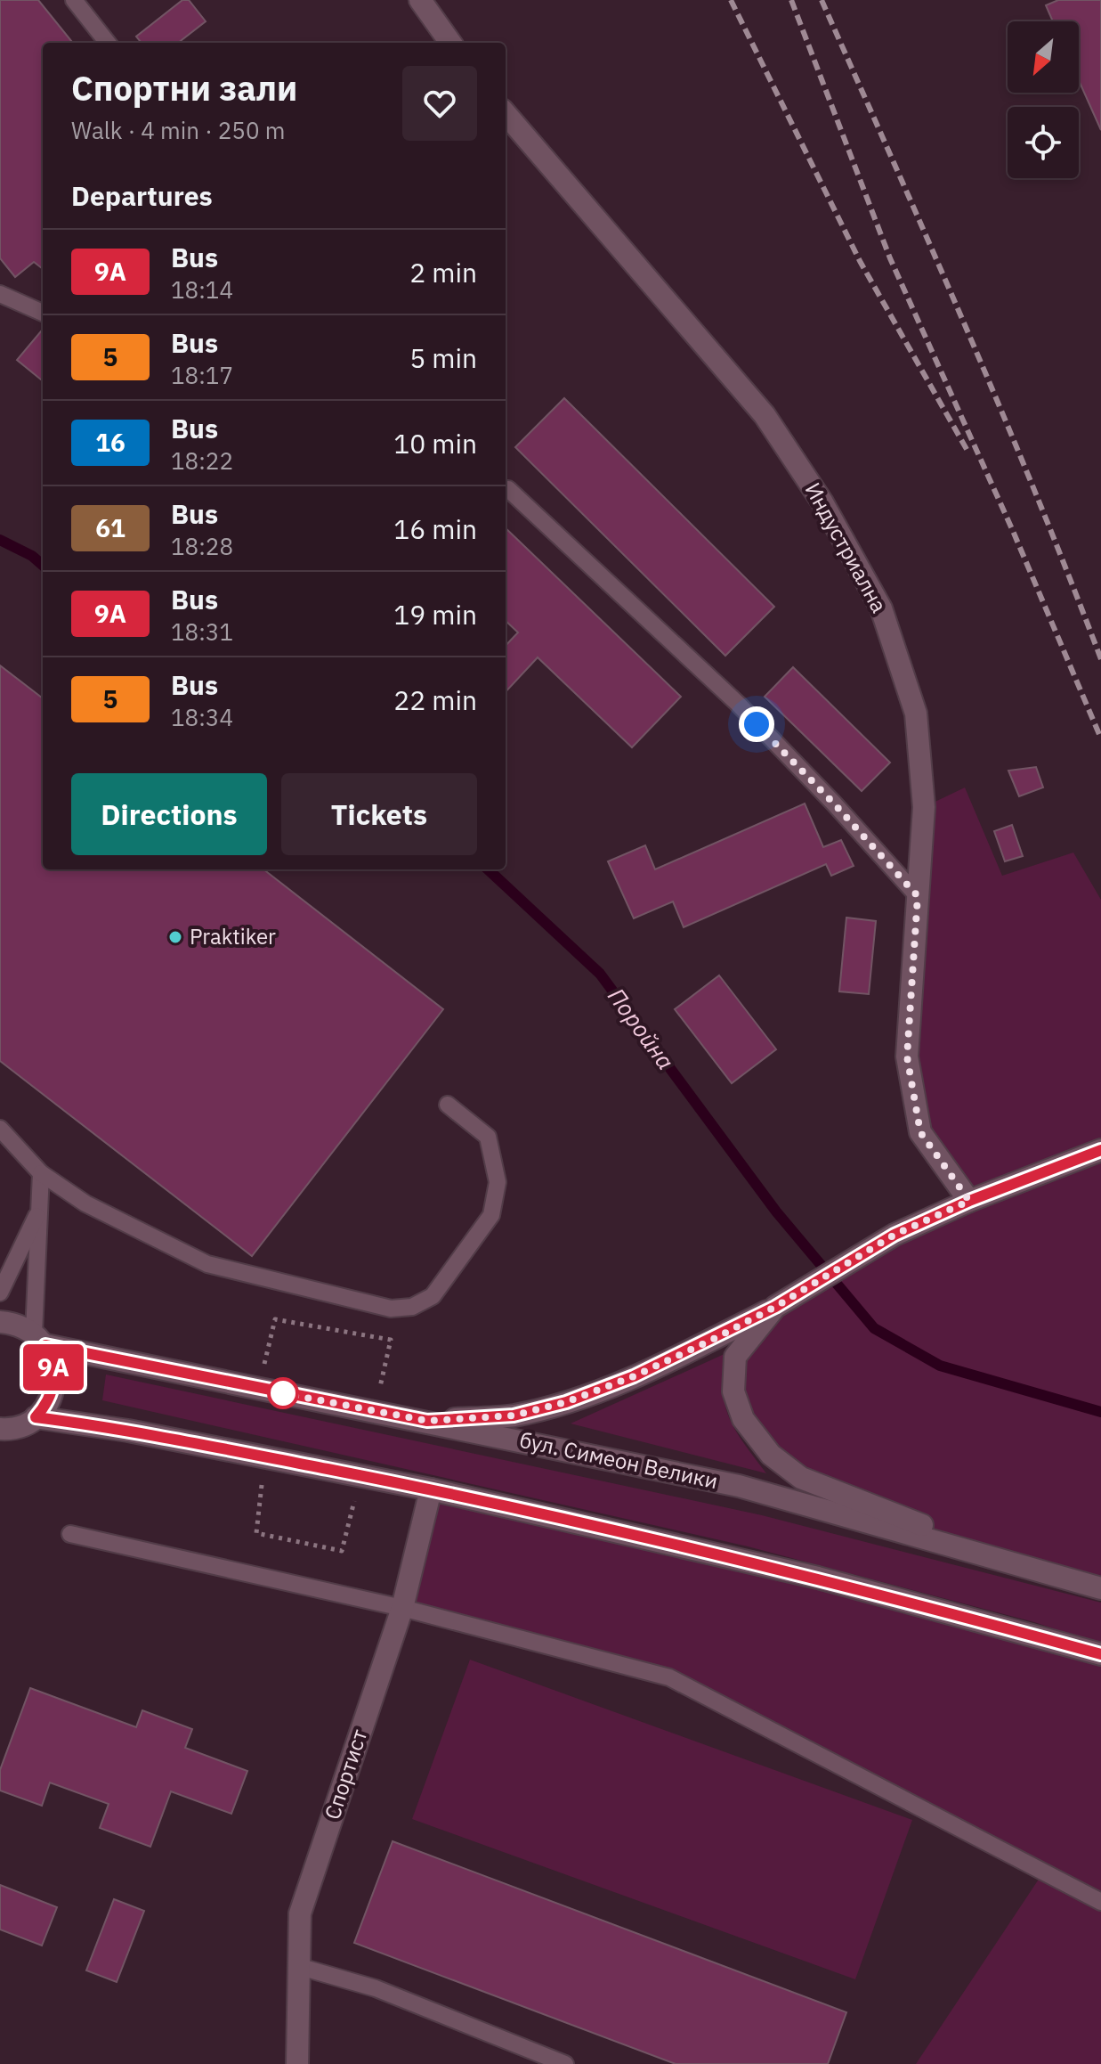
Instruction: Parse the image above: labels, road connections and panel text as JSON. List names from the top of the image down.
{
  "streets": {
    "main road": ["Индустриална", "бул. Симеон Велики", "Спортист"]
  },
  "water": ["Поройна"],
  "places": ["Praktiker"],
  "lines": ["bus line 9А"],
  "north": "bottom left",
  "page": {
    "on_map": "9А",
    "heading": [
      ["Спортни зали", "Walk · 4 min · 250 m"],
      "Departures"
    ],
    "list": [
      {
        "mark": "9А",
        "name": "Bus",
        "note": "18:14",
        "value": "2 min"
      },
      {
        "mark": "5",
        "name": "Bus",
        "note": "18:17",
        "value": "5 min"
      },
      {
        "mark": "16",
        "name": "Bus",
        "note": "18:22",
        "value": "10 min"
      },
      {
        "mark": "61",
        "name": "Bus",
        "note": "18:28",
        "value": "16 min"
      },
      {
        "mark": "9А",
        "name": "Bus",
        "note": "18:31",
        "value": "19 min"
      },
      {
        "mark": "5",
        "name": "Bus",
        "note": "18:34",
        "value": "22 min"
      }
    ],
    "buttons": ["Directions", "Tickets"]
  }
}
